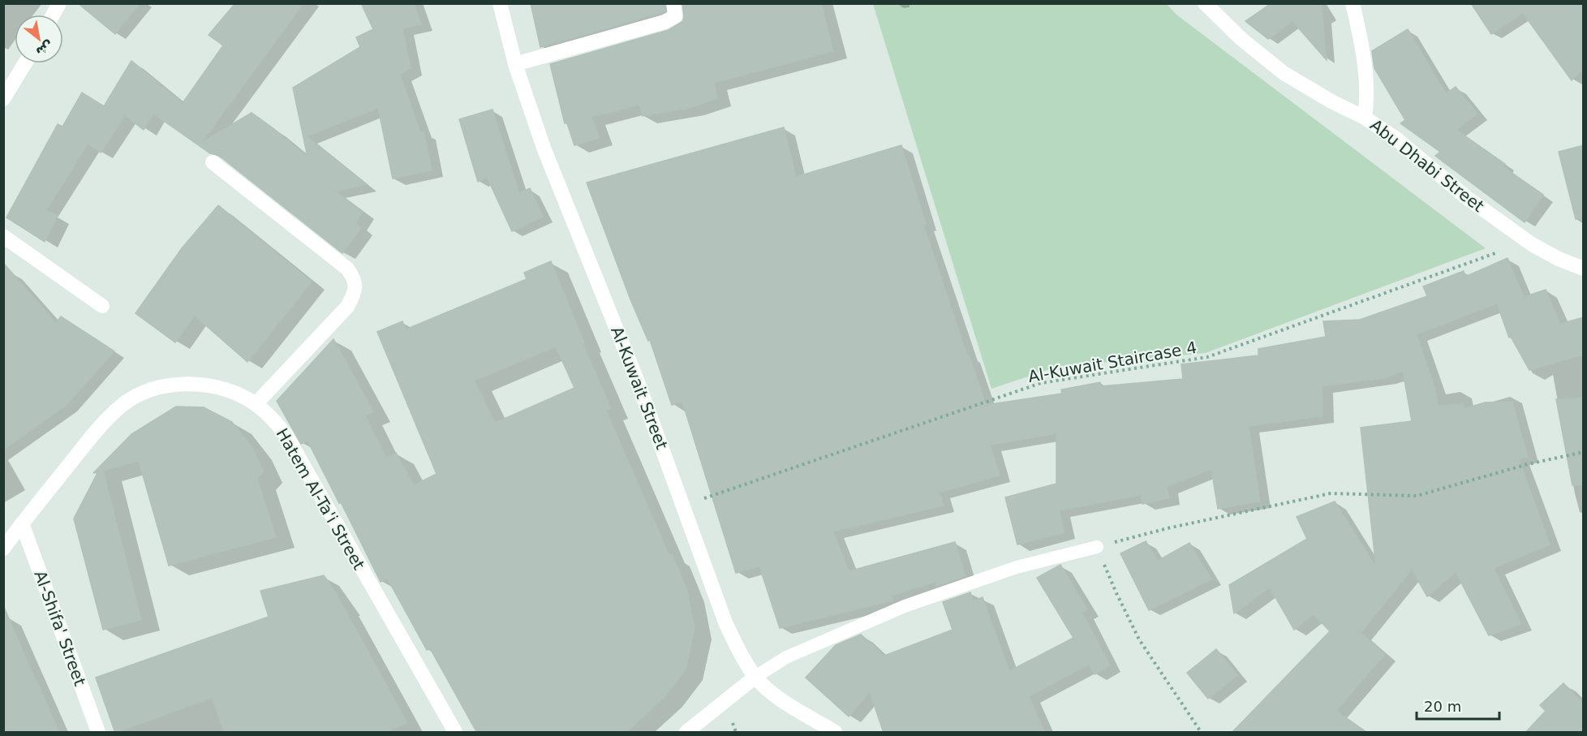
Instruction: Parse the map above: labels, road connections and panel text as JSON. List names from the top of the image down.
{
  "streets": {
    "street": [
      "Abu Dhabi Street",
      "Al-Kuwait Street",
      "Hatem Al-Ta'i Street",
      "Al-Shifa' Street"
    ],
    "path": ["Al-Kuwait Staircase 4"]
  },
  "crossings": [
    ["Hatem Al-Ta'i Street", "Al-Shifa' Street"]
  ],
  "scale_bar": "20 m",
  "north": "bottom right"
}
